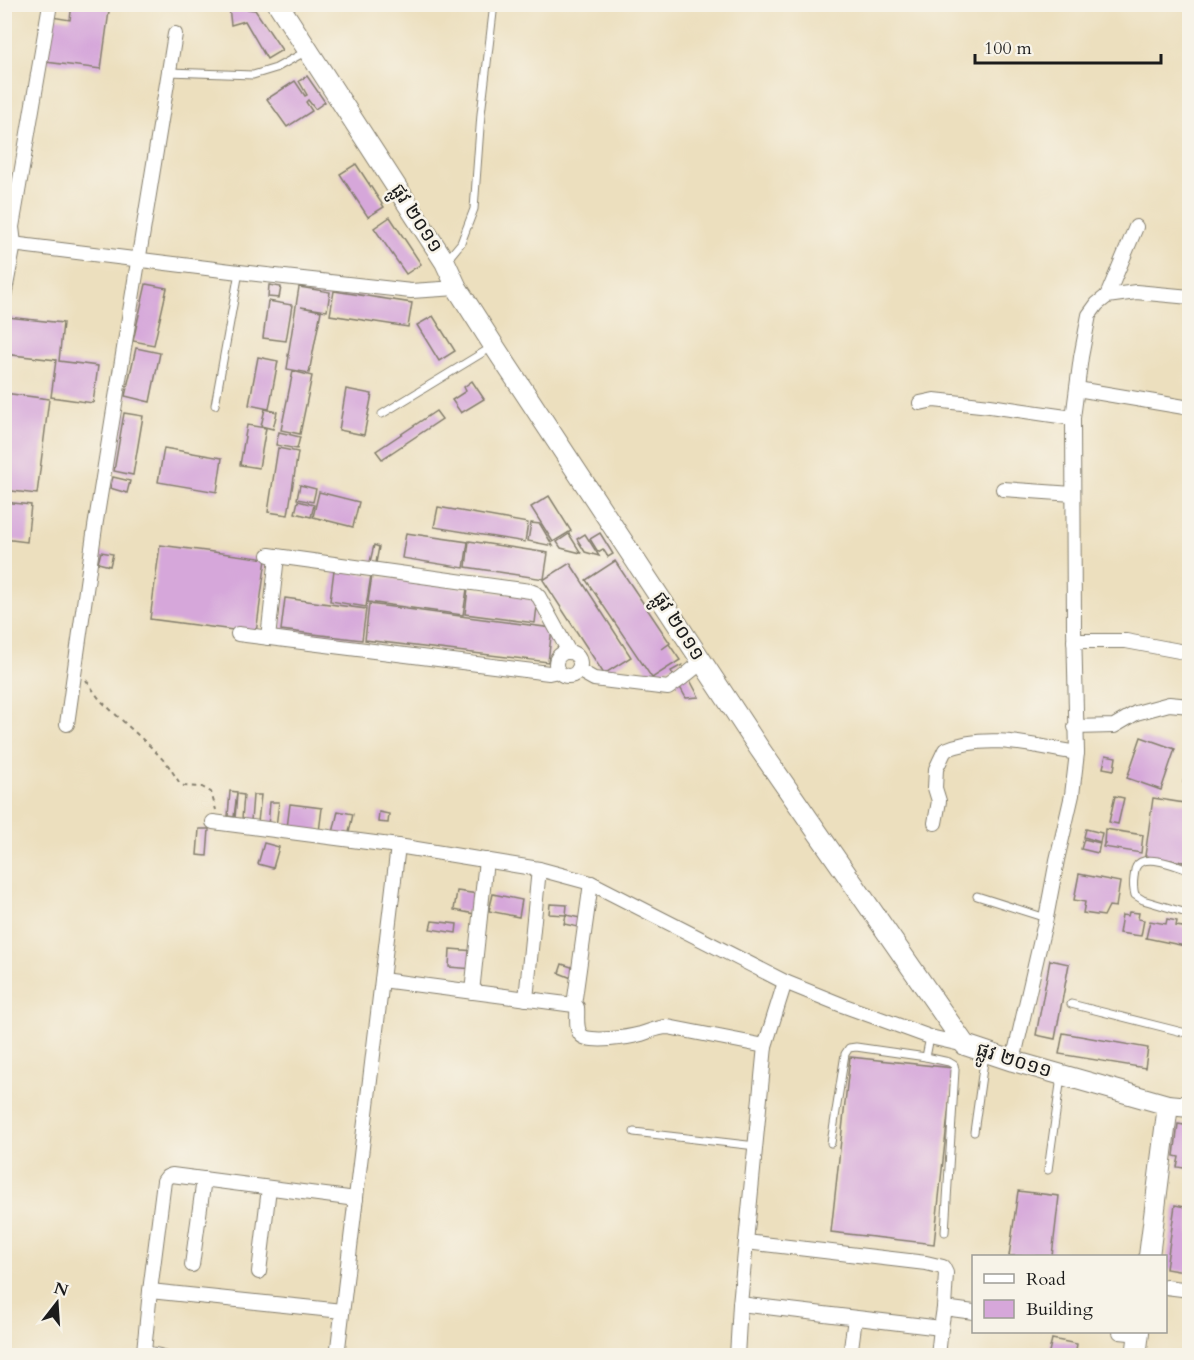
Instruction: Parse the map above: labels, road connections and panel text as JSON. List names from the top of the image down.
{
  "streets": {
    "main road": ["ផ្លូវ ២០១១"]
  },
  "legend": ["Road", "Building"],
  "scale_bar": "100 m",
  "north": "top"
}
